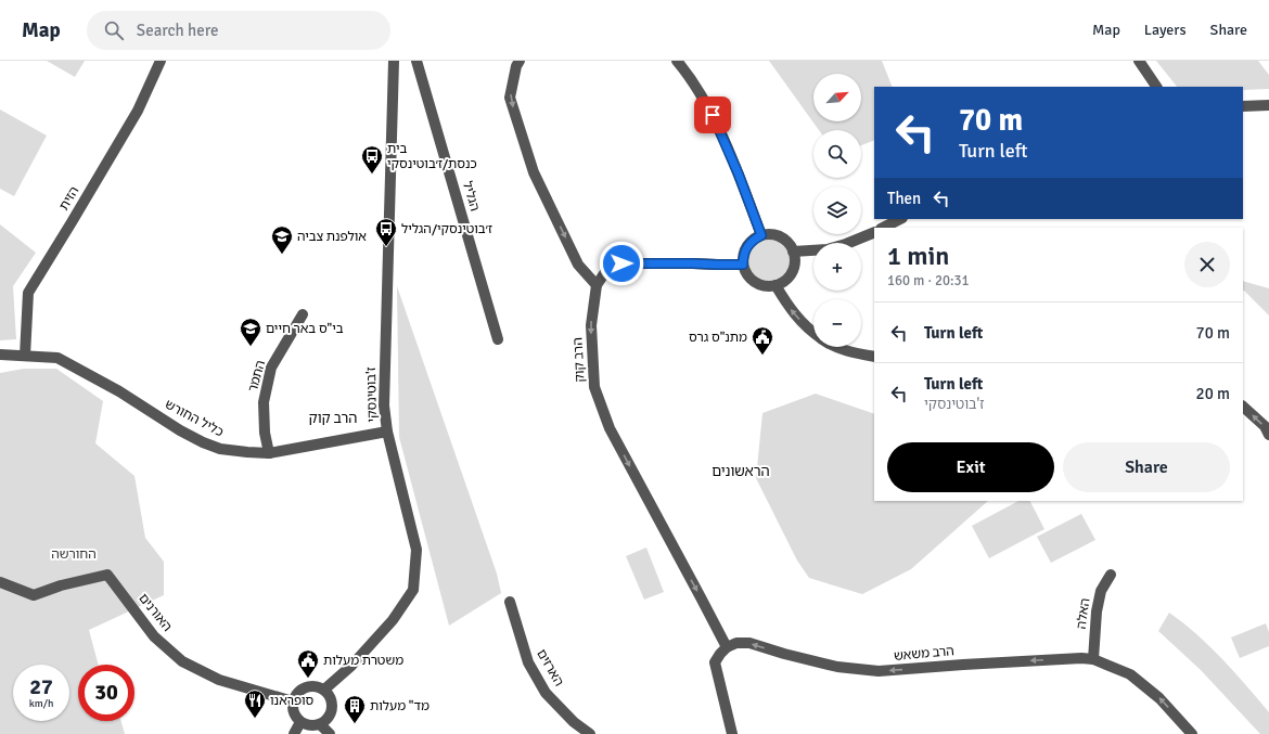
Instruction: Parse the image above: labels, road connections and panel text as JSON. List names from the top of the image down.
{
  "streets": {
    "street": [
      "הגליל",
      "הזית",
      "הרב קוק",
      "התמר",
      "ז'בוטינסקי",
      "כליל החורש",
      "האורנים",
      "האלה",
      "הרב משאש",
      "הארזים"
    ]
  },
  "crossings": [
    ["הזית", "כליל החורש"],
    ["הרב קוק", "הרב משאש"],
    ["התמר", "כליל החורש"],
    ["ז'בוטינסקי", "כליל החורש"],
    ["ז'בוטינסקי", "האורנים"],
    ["האלה", "הרב משאש"]
  ],
  "one_way": ["הרב קוק", "הרב משאש"],
  "districts": ["הרב קוק", "הראשונים"],
  "parks": ["החורשה"],
  "places": {
    "bus stop": ["בית כנסת/ז׳בוטינסקי", "ז׳בוטינסקי/הגליל"],
    "school or university": ["אולפנת צביה", "בי\"ס באר חיים"],
    "public building": ["מתנ\"ס גרס", "משטרת מעלות"],
    "restaurant": ["סופראנו"],
    "building": ["מד\" מעלות"]
  },
  "north": "top right",
  "page": {
    "header": "Map",
    "search": "Search here",
    "nav": ["Map", "Layers", "Share"],
    "map_buttons": ["+", "−"],
    "turn": ["70 m", "Turn left"],
    "then": "Then",
    "heading": ["1 min", "160 m · 20:31"],
    "list": [
      {
        "name": "Turn left",
        "value": "70 m"
      },
      {
        "name": "Turn left",
        "note": "ז'בוטינסקי",
        "value": "20 m"
      }
    ],
    "buttons": ["Exit", "Share"],
    "speed": "27 km/h",
    "limit": "30"
  }
}
